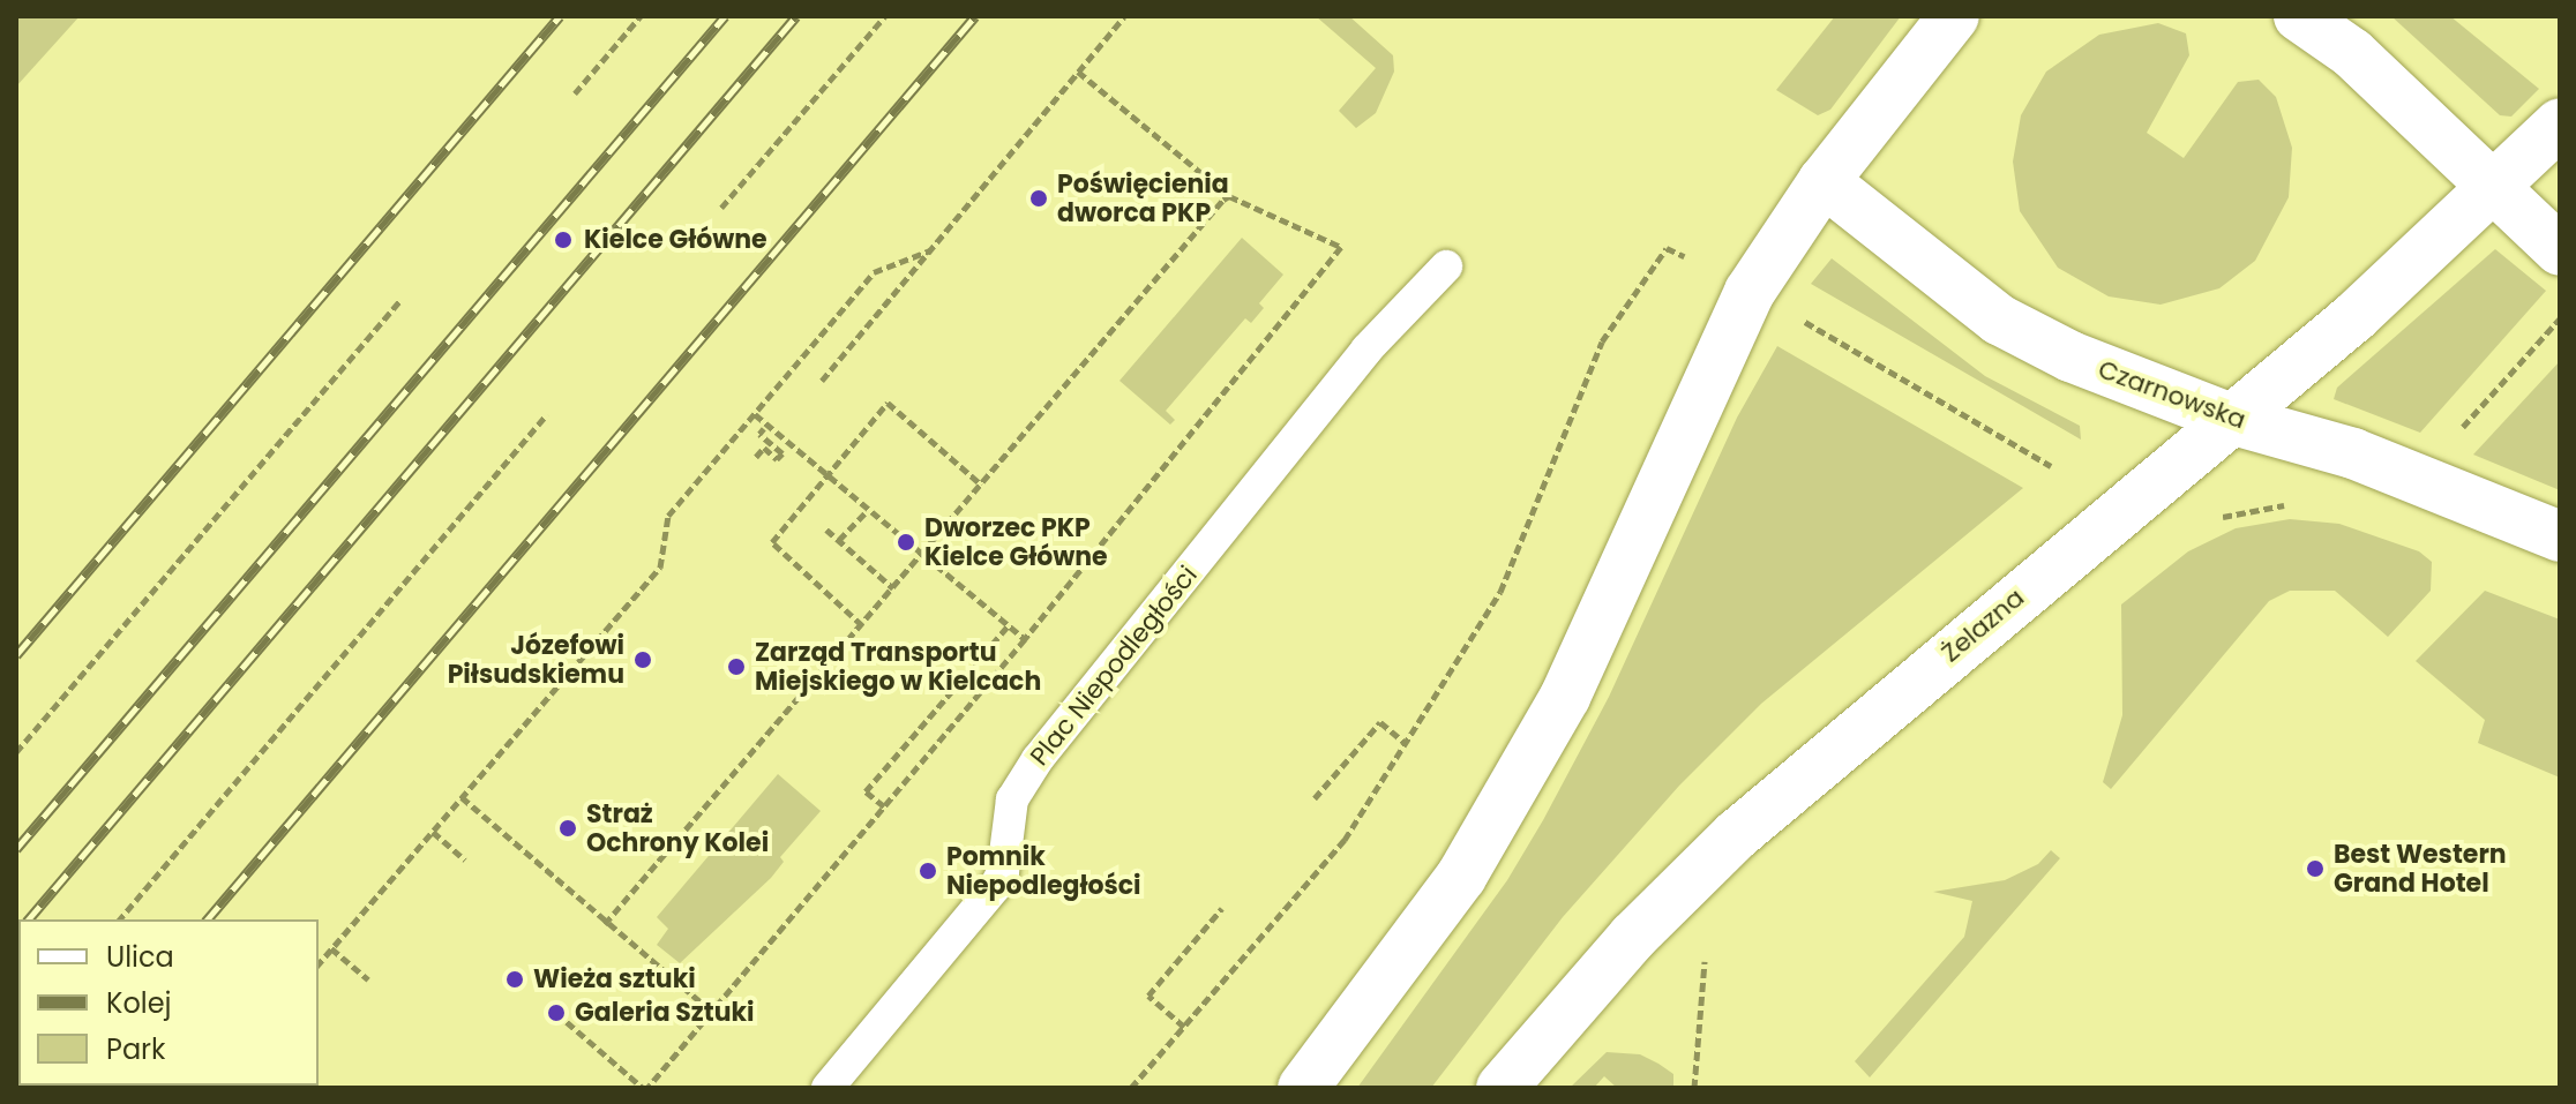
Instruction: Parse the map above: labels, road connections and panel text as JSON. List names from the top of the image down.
{
  "streets": {
    "main road": ["Czarnowska", "Żelazna"],
    "lane": ["Plac Niepodległości"]
  },
  "crossings": [
    ["Czarnowska", "Żelazna"]
  ],
  "places": [
    "Poświęcienia dworca PKP",
    "Kielce Główne",
    "Dworzec PKP Kielce Główne",
    "Józefowi Piłsudskiemu",
    "Zarząd Transportu Miejskiego w Kielcach",
    "Straż Ochrony Kolei",
    "Best Western Grand Hotel",
    "Pomnik Niepodległości",
    "Wieża sztuki",
    "Galeria Sztuki"
  ],
  "legend": ["Ulica", "Kolej", "Park"]
}
